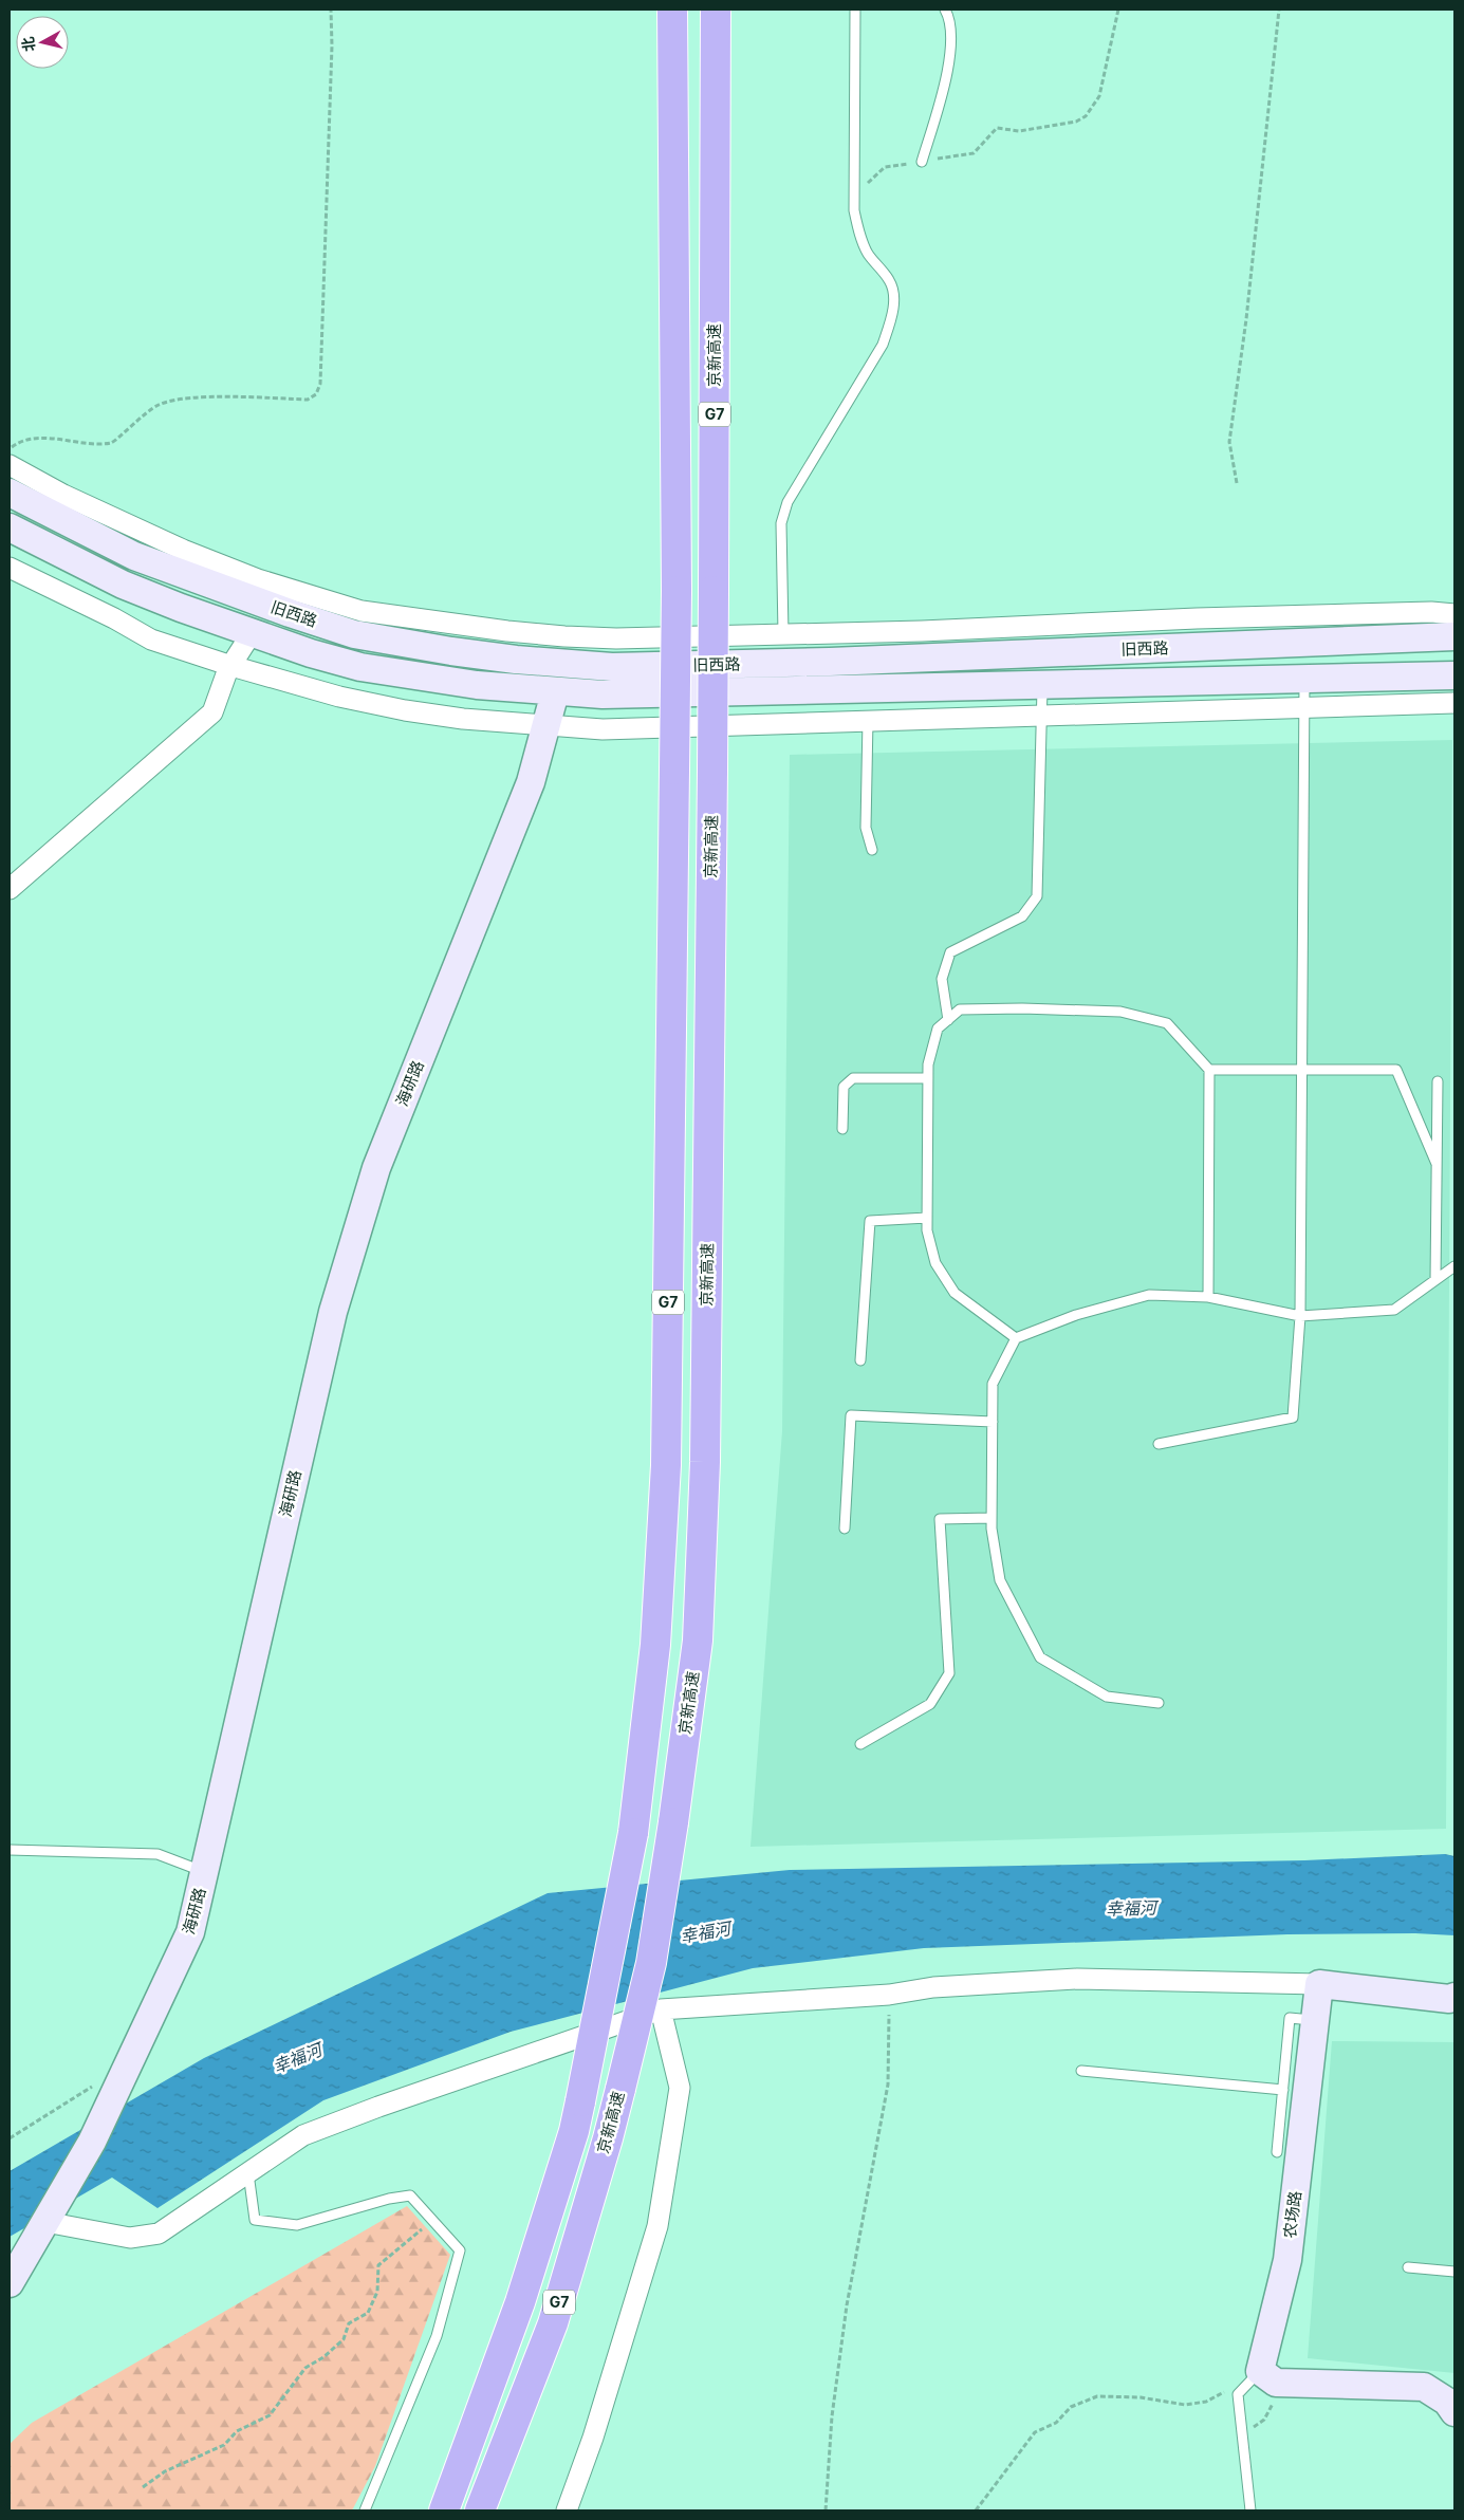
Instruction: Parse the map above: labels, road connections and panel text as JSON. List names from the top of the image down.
{
  "streets": {
    "highway": ["京新高速", "G7"],
    "main road": ["旧西路", "海研路", "农场路"]
  },
  "crossings": [
    ["旧西路", "海研路"]
  ],
  "water": ["幸福河"],
  "north": "left"
}
